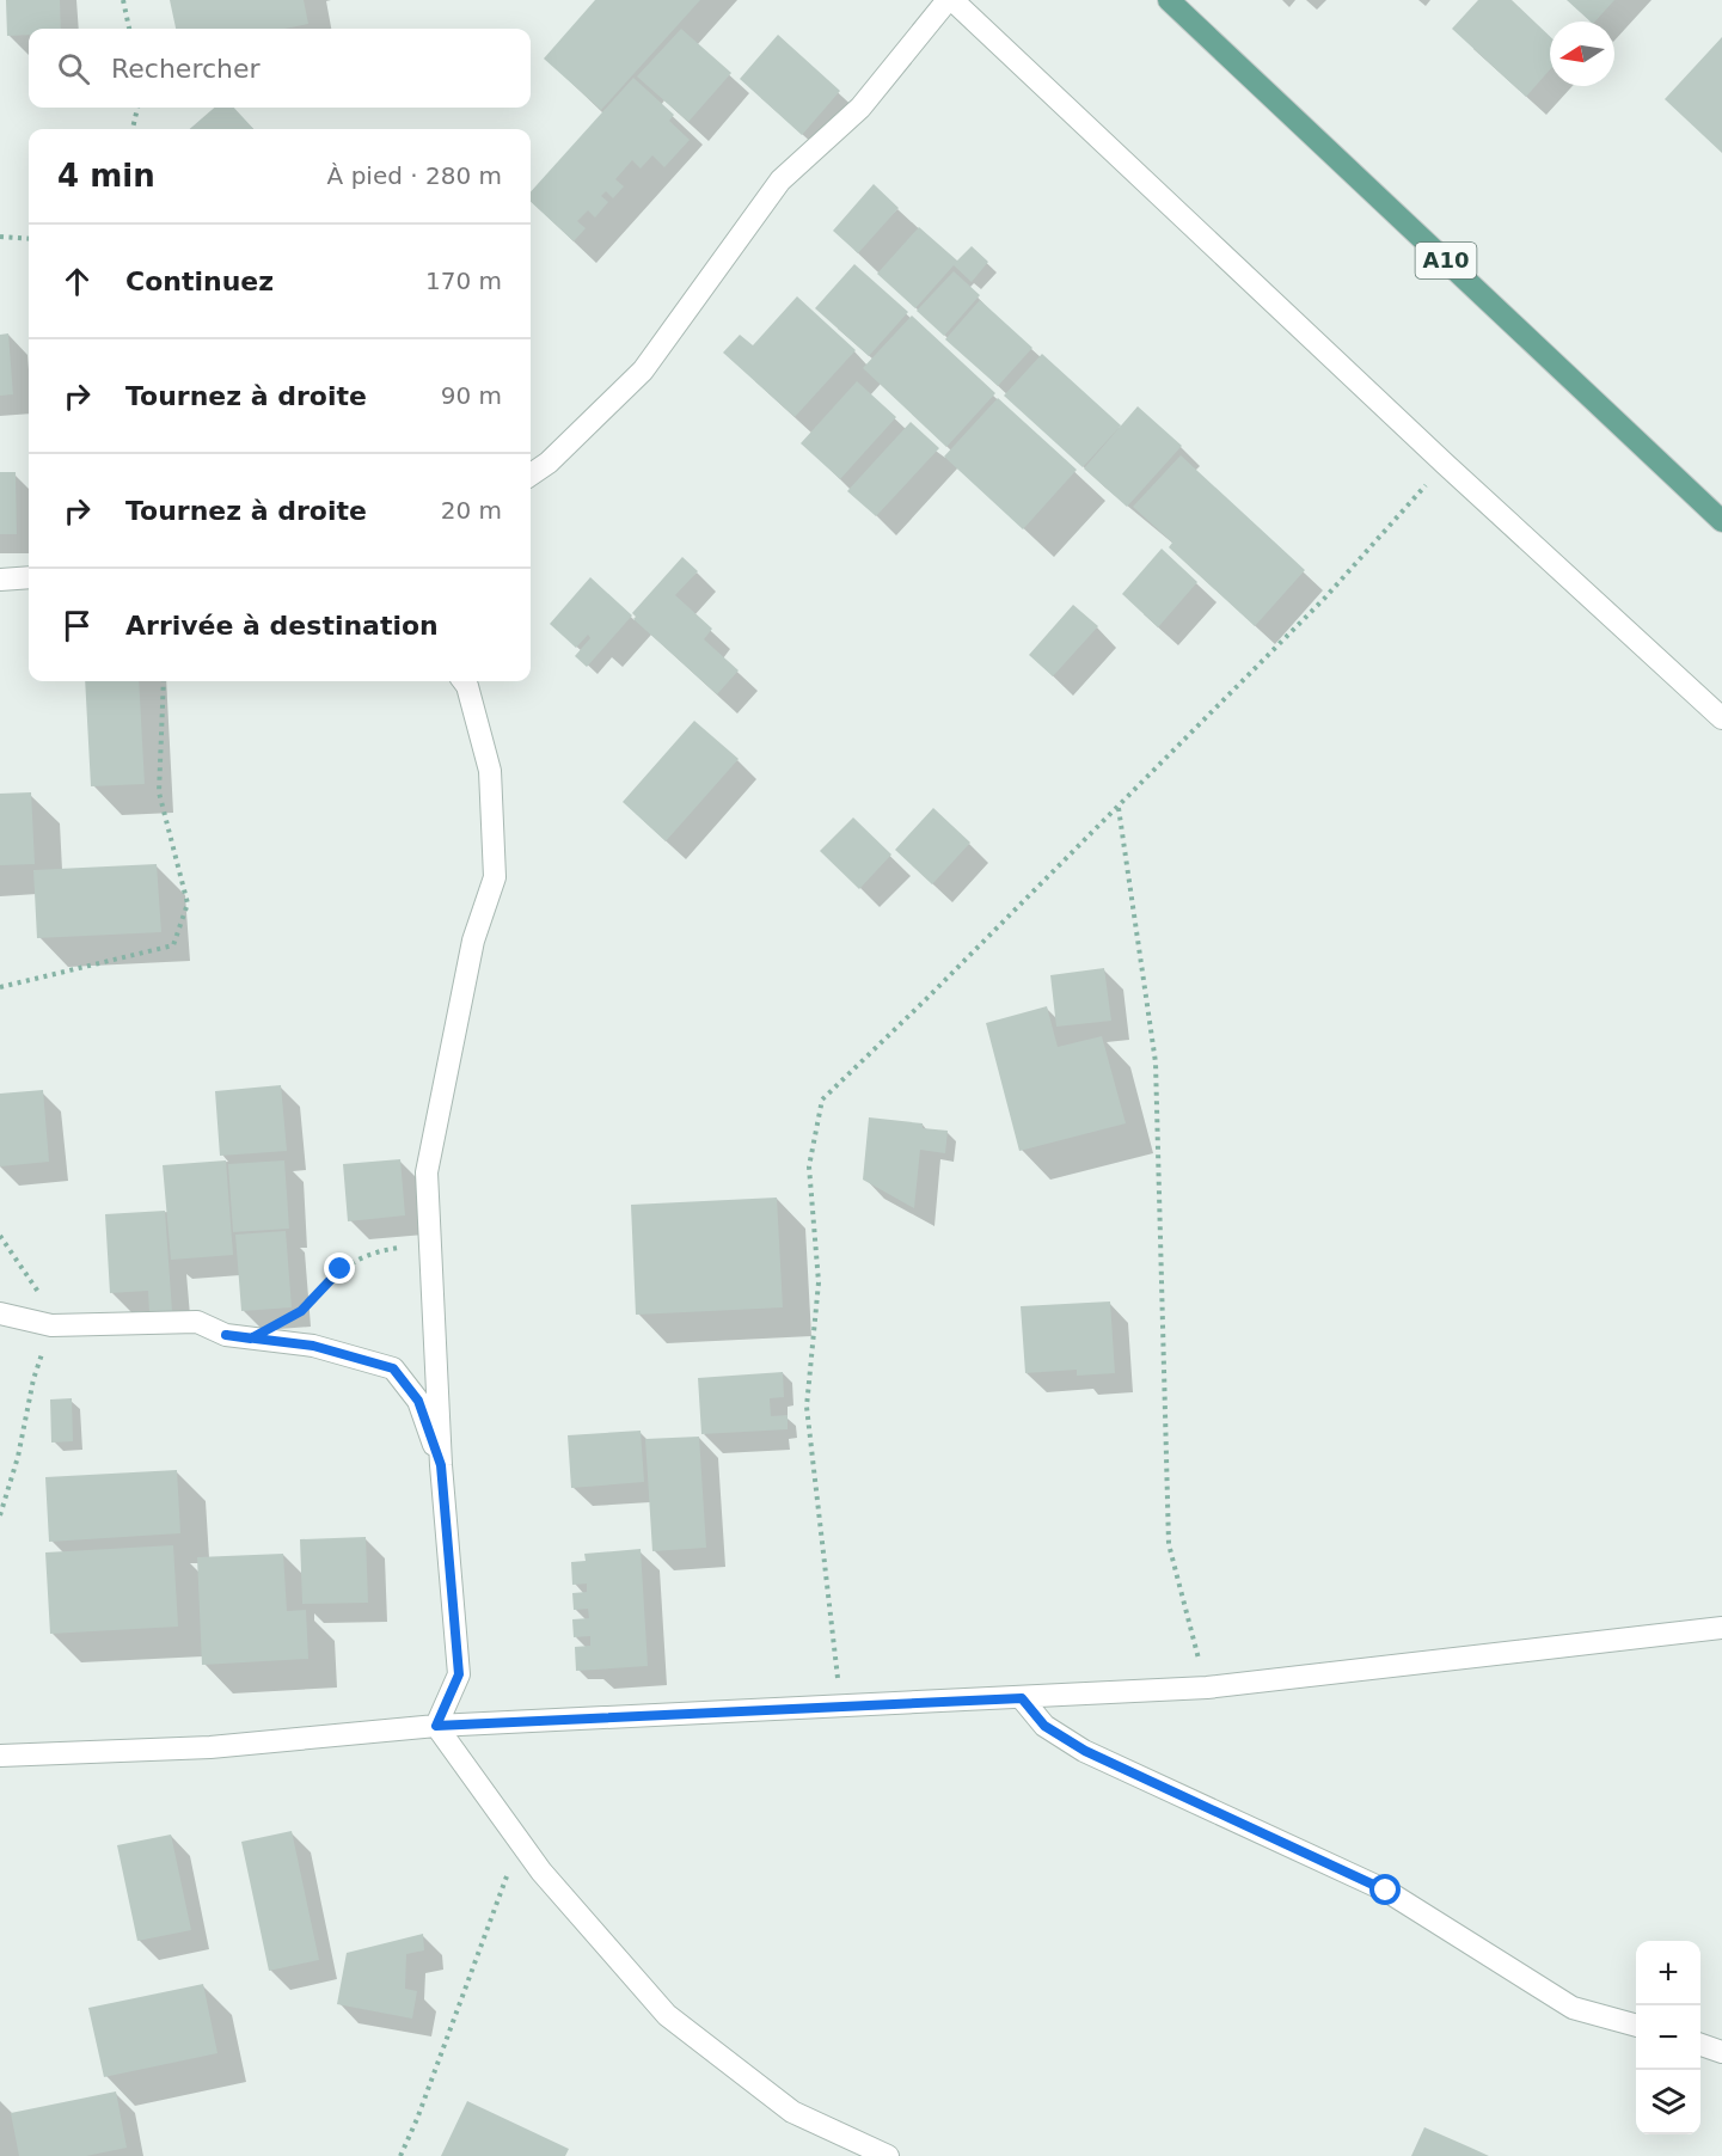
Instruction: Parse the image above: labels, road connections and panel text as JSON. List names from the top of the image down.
{
  "streets": {
    "main road": ["A10"]
  },
  "north": "left",
  "page": {
    "search": "Rechercher",
    "heading": ["4 min", "À pied · 280 m"],
    "list": [
      ["Continuez", "170 m"],
      ["Tournez à droite", "90 m"],
      ["Tournez à droite", "20 m"],
      "Arrivée à destination"
    ],
    "map_buttons": ["+", "−"]
  }
}
